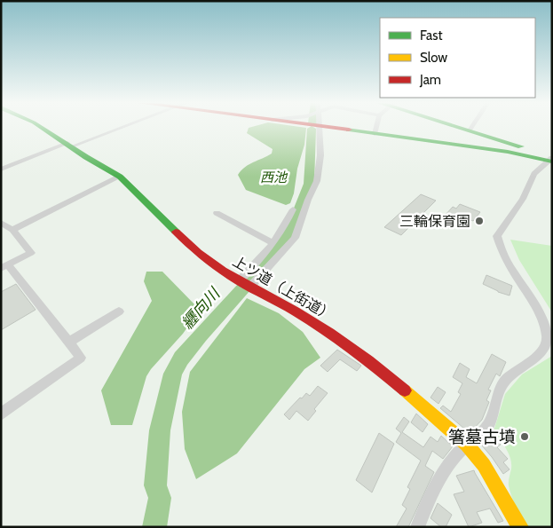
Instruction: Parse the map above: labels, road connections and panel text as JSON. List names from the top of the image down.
{
  "streets": {
    "main road": ["上ツ道（上街道）"]
  },
  "water": ["西池", "纒向川"],
  "places": ["三輪保育園", "箸墓古墳"],
  "legend": ["Fast", "Slow", "Jam"]
}
